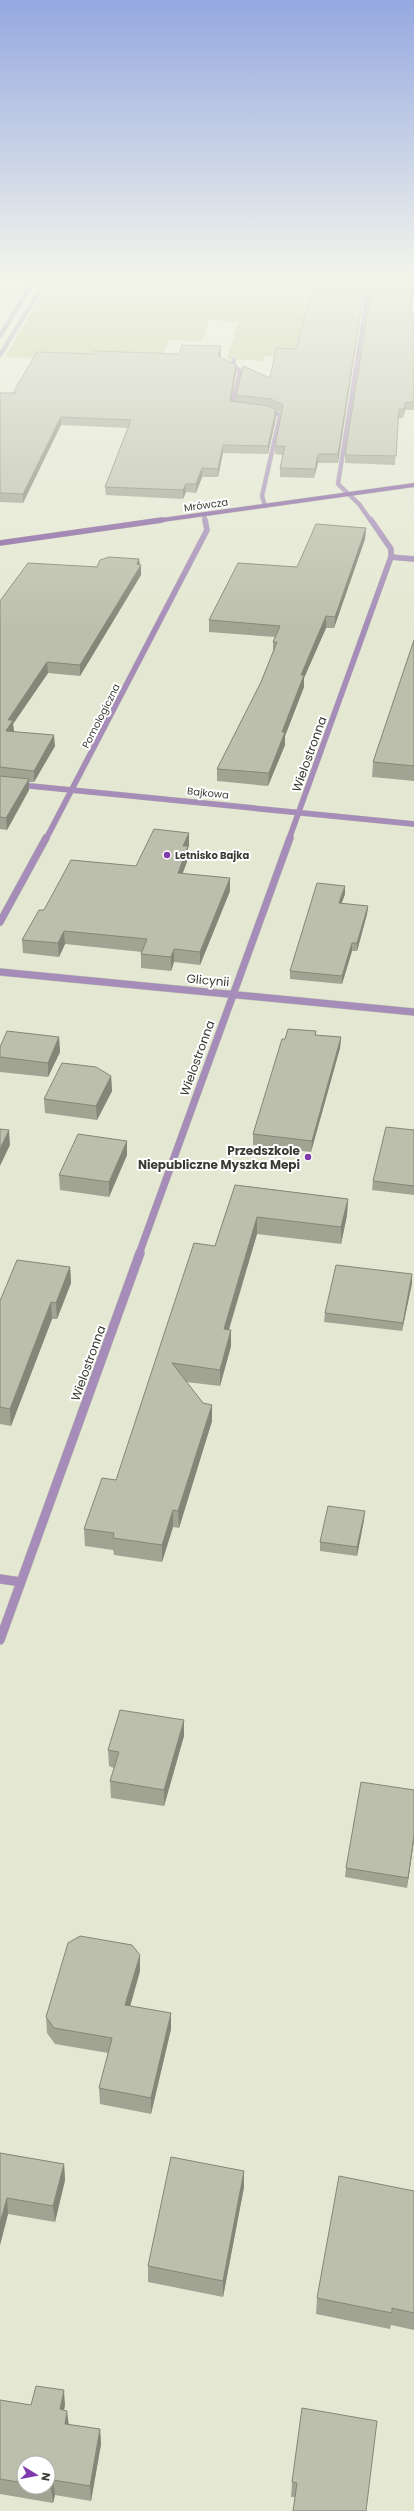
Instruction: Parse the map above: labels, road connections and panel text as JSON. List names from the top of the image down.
{
  "streets": {
    "street": [
      "Mrówcza",
      "Pomologiczna",
      "Wielostronna",
      "Bajkowa",
      "Glicynii"
    ]
  },
  "crossings": [
    ["Mrówcza", "Pomologiczna"],
    ["Pomologiczna", "Bajkowa"],
    ["Wielostronna", "Bajkowa"],
    ["Wielostronna", "Glicynii"]
  ],
  "places": ["Letnisko Bajka", "Przedszkole Niepubliczne Myszka Mepi"],
  "north": "right"
}
